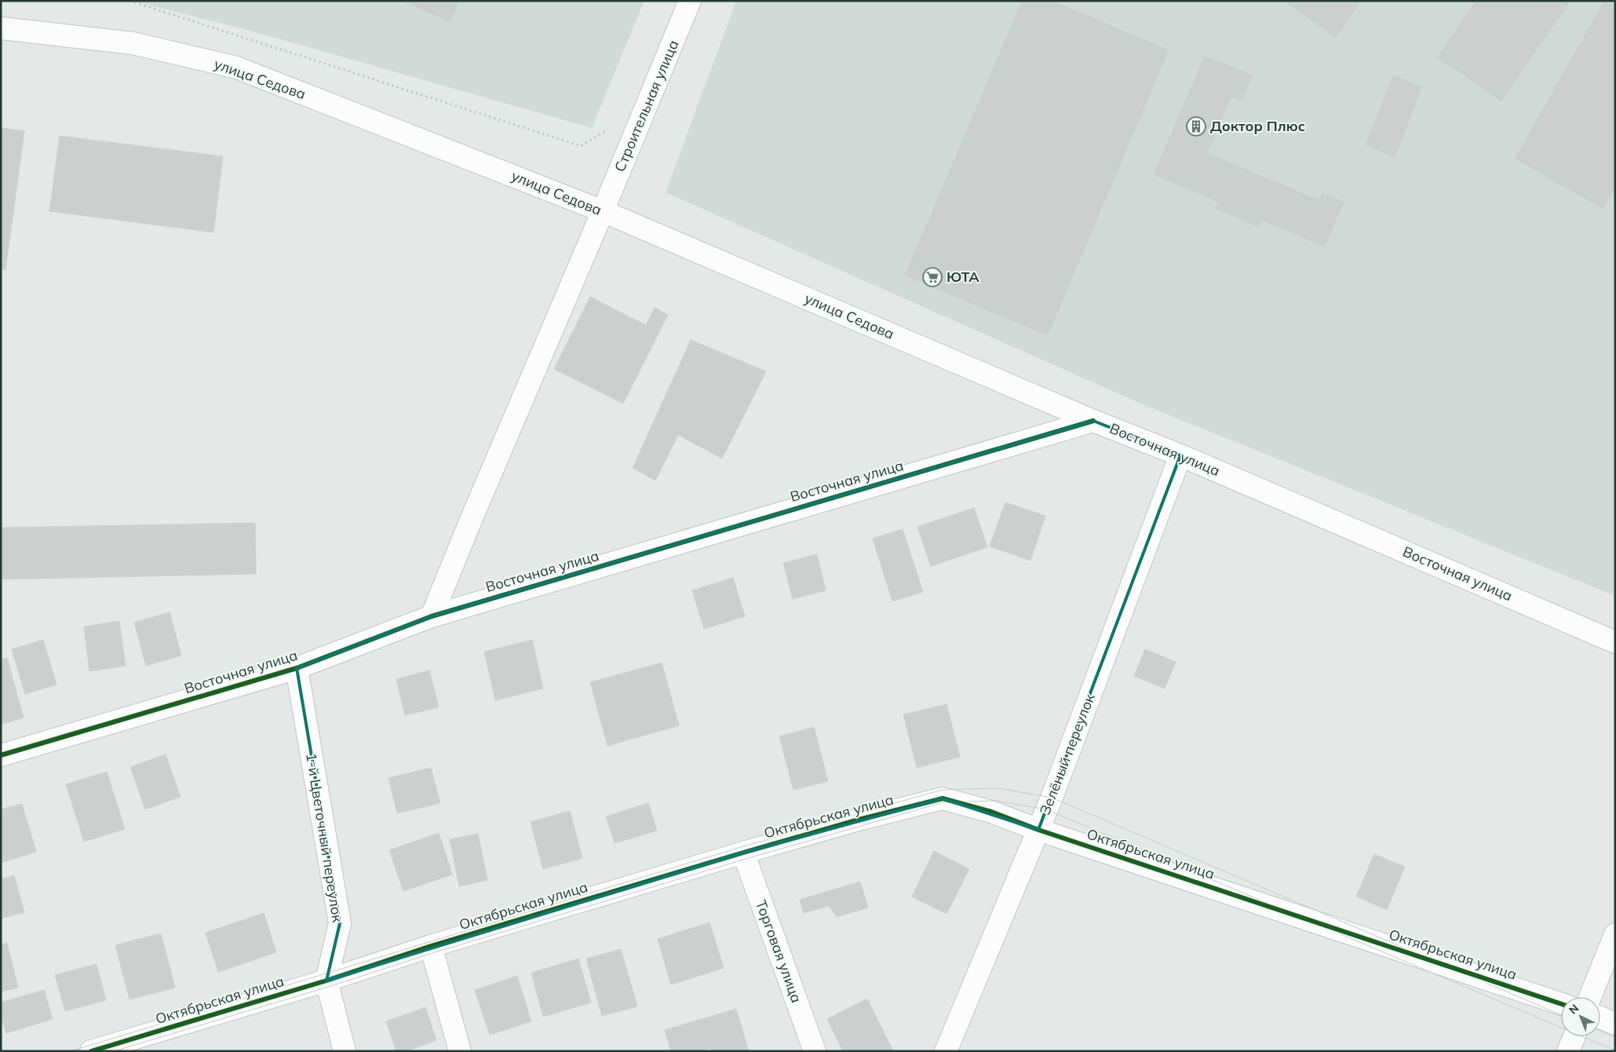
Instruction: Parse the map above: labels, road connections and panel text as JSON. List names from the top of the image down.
{
  "streets": {
    "street": [
      "улица Седова",
      "Строительная улица",
      "Восточная улица",
      "Зелёный переулок",
      "Октябрьская улица",
      "1-й Цветочный переулок",
      "Торговая улица"
    ]
  },
  "crossings": [
    ["улица Седова", "Строительная улица"],
    ["улица Седова", "Восточная улица"],
    ["Строительная улица", "Восточная улица"],
    ["Восточная улица", "Зелёный переулок"],
    ["Восточная улица", "1-й Цветочный переулок"],
    ["Зелёный переулок", "Октябрьская улица"],
    ["Октябрьская улица", "1-й Цветочный переулок"],
    ["Октябрьская улица", "Торговая улица"]
  ],
  "places": {
    "building": ["Доктор Плюс"],
    "supermarket": ["ЮТА"]
  },
  "north": "top left"
}
